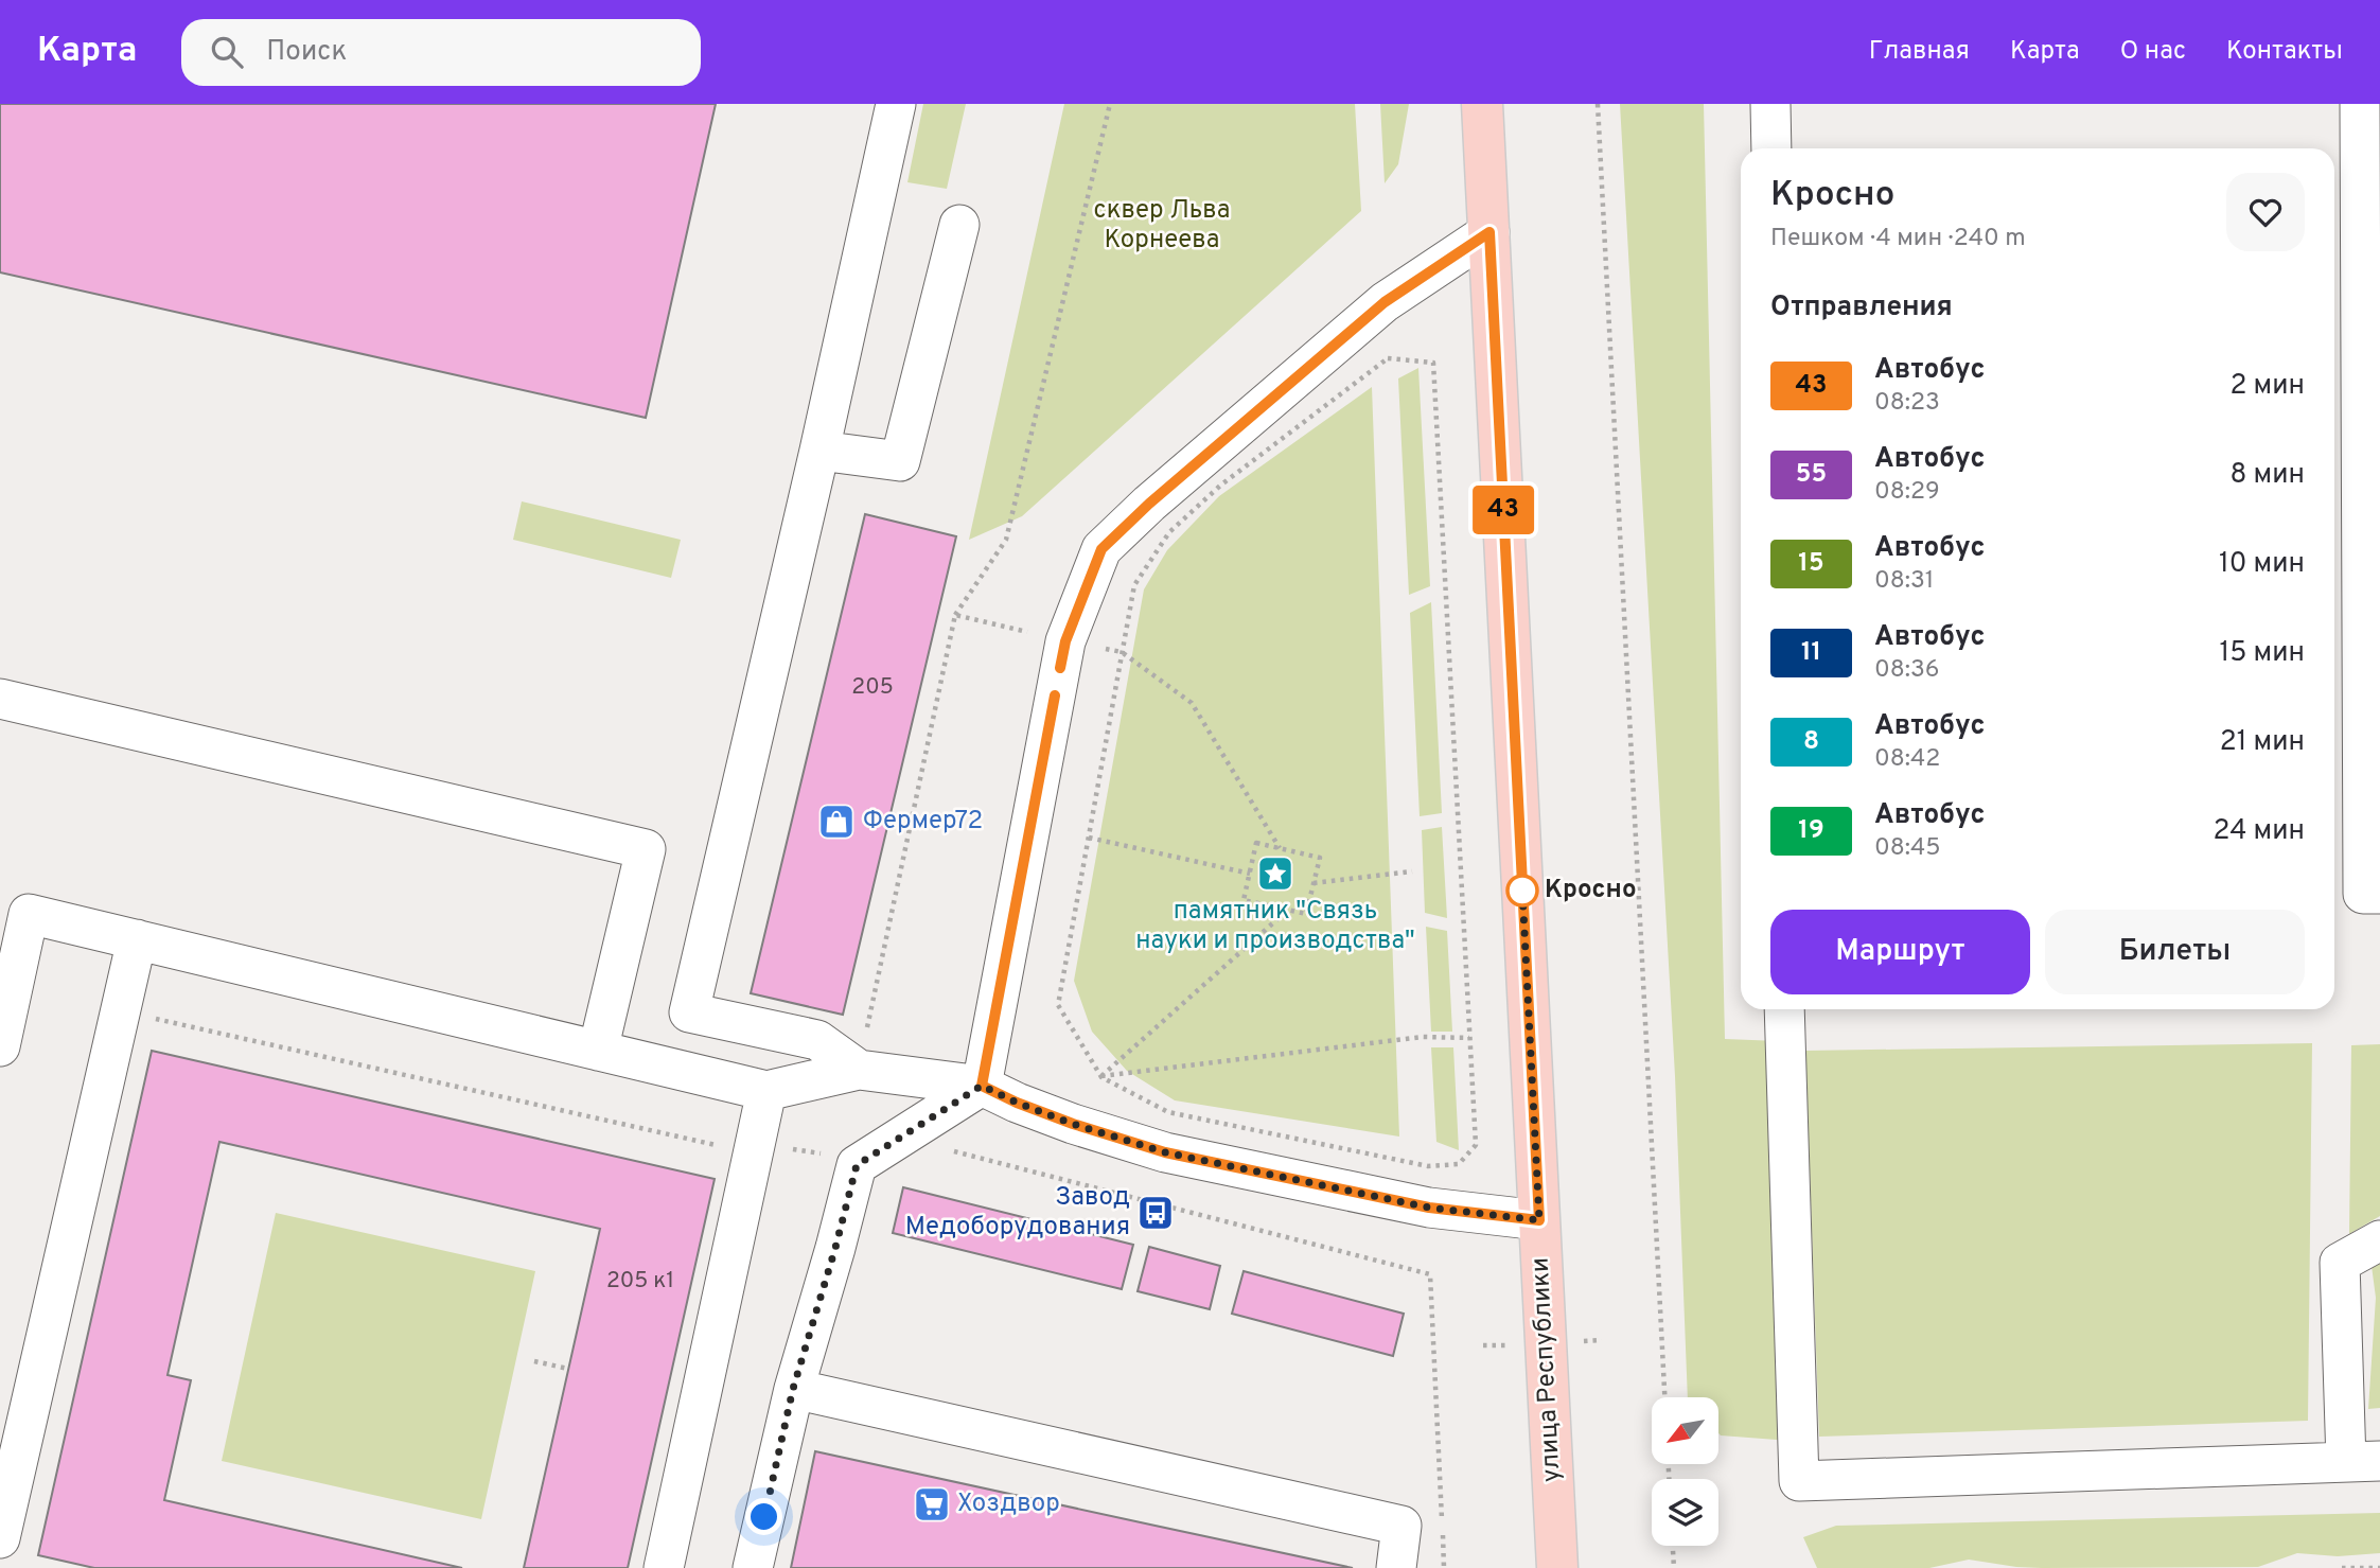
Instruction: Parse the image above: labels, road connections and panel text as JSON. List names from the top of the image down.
{
  "streets": {
    "main road": ["улица Республики"]
  },
  "parks": ["сквер Льва Корнеева"],
  "places": {
    "shop": ["Фермер72"],
    "place": ["памятник \"Связь науки и производства\""],
    "other": ["Кросно"],
    "bus stop": ["Завод Медоборудования"],
    "supermarket": ["Хоздвор"]
  },
  "lines": ["bus line 43"],
  "house_numbers": ["205", "205 к1"],
  "north": "bottom left",
  "page": {
    "header": "Карта",
    "search": "Поиск",
    "nav": [
      "Главная",
      "Карта",
      "О нас",
      "Контакты"
    ],
    "on_map": "43",
    "heading": [
      ["Кросно", "Пешком · 4 мин · 240 m"],
      "Отправления"
    ],
    "list": [
      {
        "mark": "43",
        "name": "Автобус",
        "note": "08:23",
        "value": "2 мин"
      },
      {
        "mark": "55",
        "name": "Автобус",
        "note": "08:29",
        "value": "8 мин"
      },
      {
        "mark": "15",
        "name": "Автобус",
        "note": "08:31",
        "value": "10 мин"
      },
      {
        "mark": "11",
        "name": "Автобус",
        "note": "08:36",
        "value": "15 мин"
      },
      {
        "mark": "8",
        "name": "Автобус",
        "note": "08:42",
        "value": "21 мин"
      },
      {
        "mark": "19",
        "name": "Автобус",
        "note": "08:45",
        "value": "24 мин"
      }
    ],
    "buttons": ["Маршрут", "Билеты"]
  }
}
